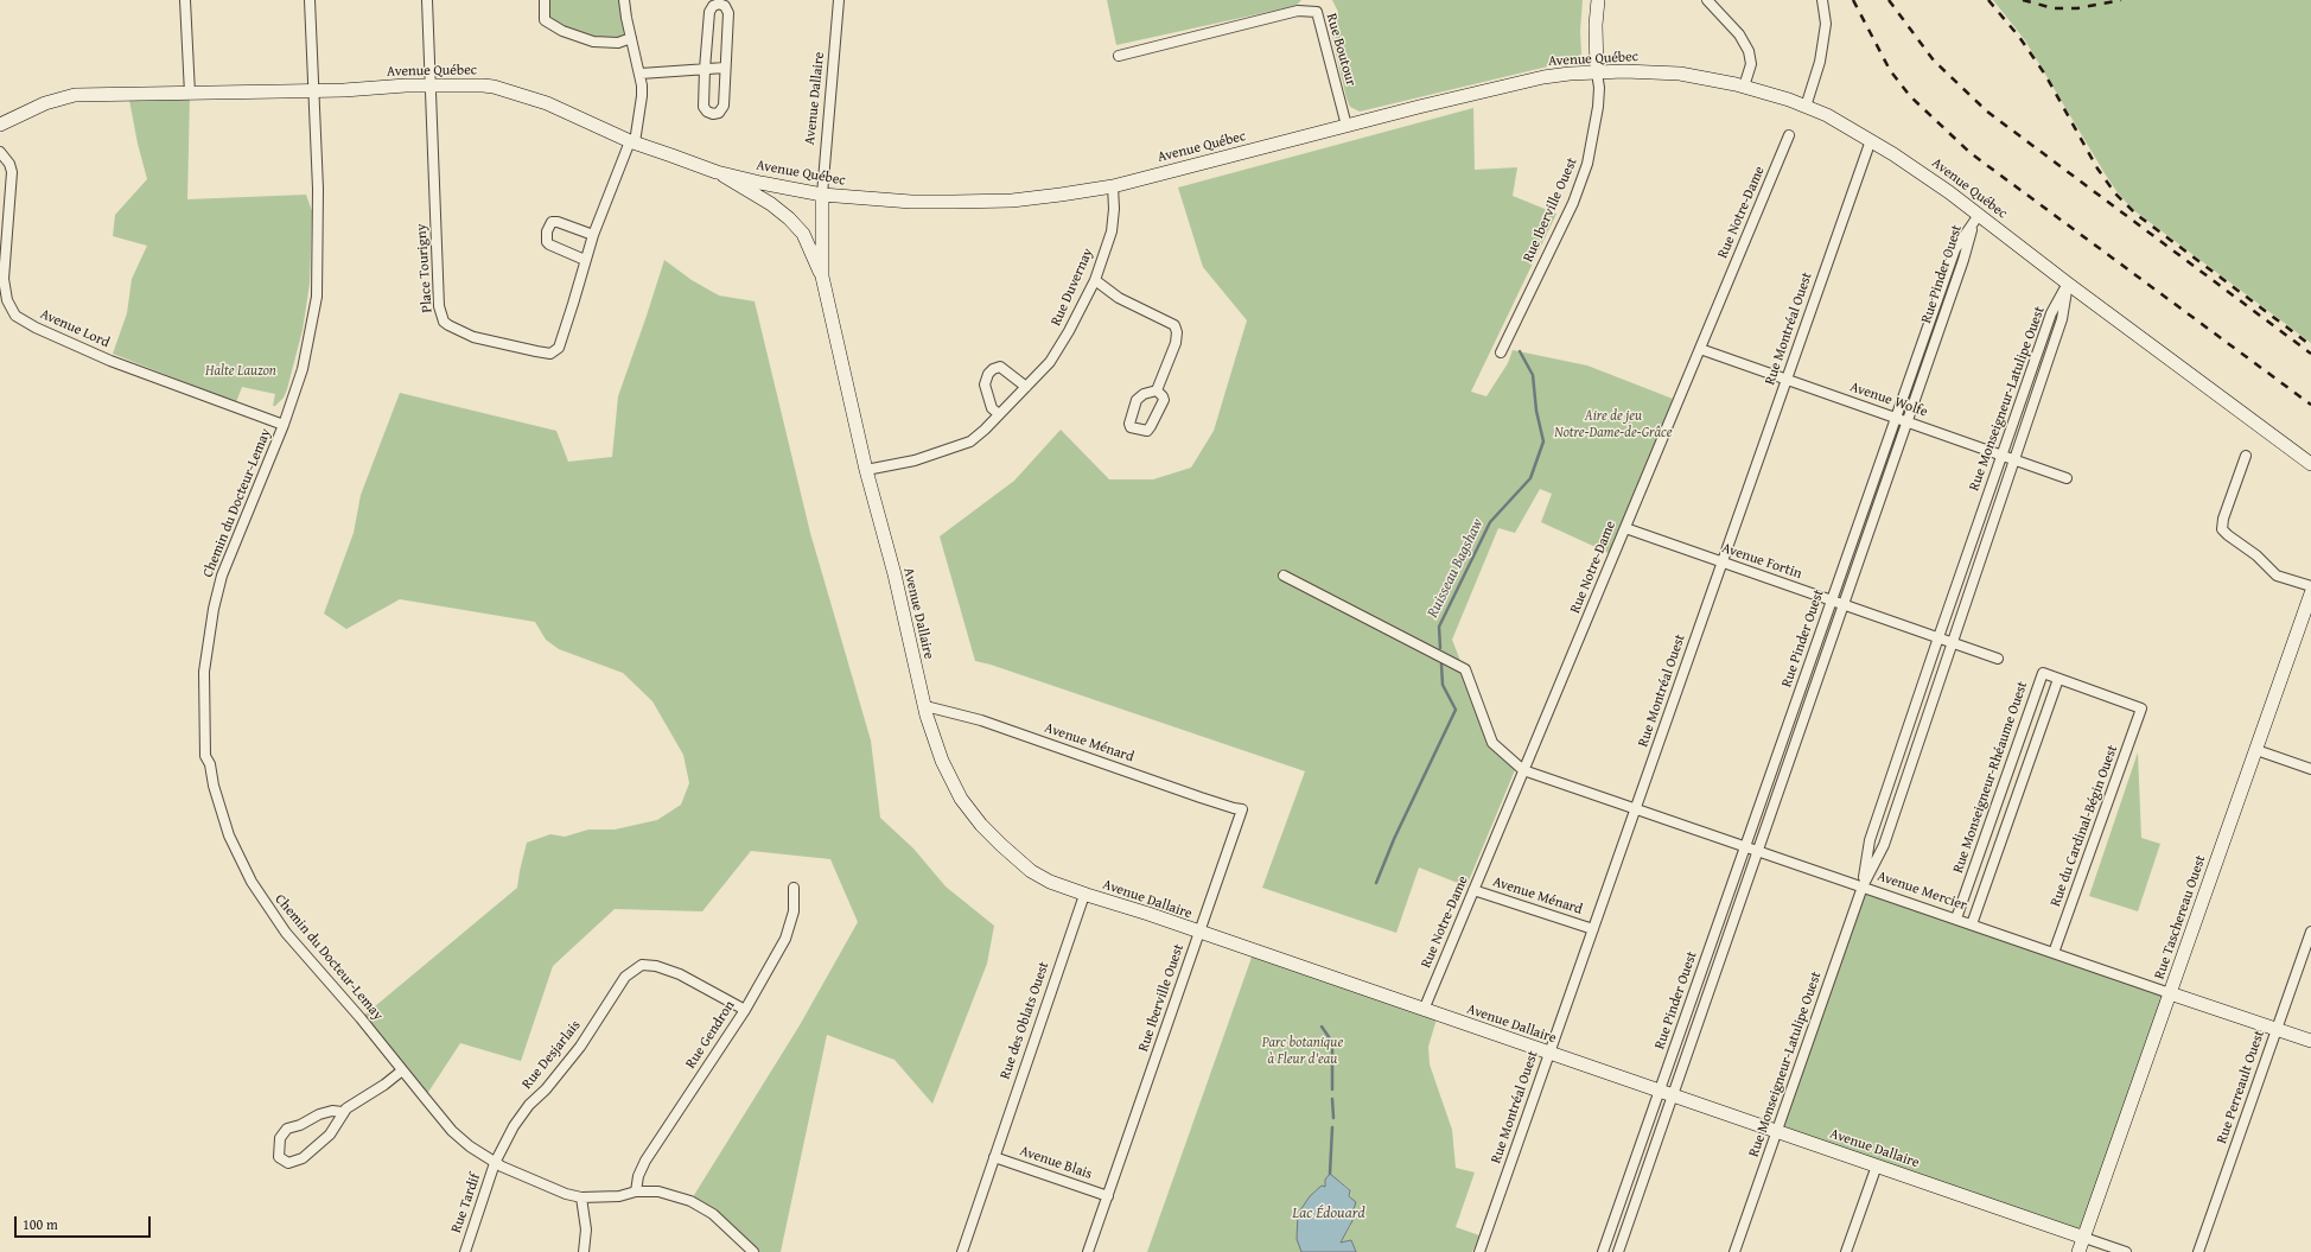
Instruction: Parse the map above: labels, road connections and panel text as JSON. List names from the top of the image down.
{
  "streets": {
    "street": [
      "Rue Boutour",
      "Avenue Québec",
      "Avenue Dallaire",
      "Rue Iberville Ouest",
      "Rue Notre-Dame",
      "Place Tourigny",
      "Rue Pinder Ouest",
      "Rue Duvernay",
      "Avenue Lord",
      "Rue Montréal Ouest",
      "Rue Monseigneur-Latulipe Ouest",
      "Avenue Wolfe",
      "Chemin du Docteur-Lemay",
      "Avenue Fortin",
      "Avenue Ménard",
      "Rue Monseigneur-Rhéaume Ouest",
      "Rue du Cardinal-Bégin Ouest",
      "Avenue Mercier",
      "Rue Taschereau Ouest",
      "Rue des Oblats Ouest",
      "Rue Gendron",
      "Rue Desjarlais",
      "Rue Perreault Ouest",
      "Avenue Blais",
      "Rue Tardif"
    ]
  },
  "crossings": [
    ["Rue Boutour", "Avenue Québec"],
    ["Avenue Québec", "Avenue Dallaire"],
    ["Avenue Québec", "Rue Iberville Ouest"],
    ["Avenue Québec", "Place Tourigny"],
    ["Avenue Québec", "Rue Pinder Ouest"],
    ["Avenue Québec", "Rue Duvernay"],
    ["Avenue Québec", "Rue Montréal Ouest"],
    ["Avenue Québec", "Rue Monseigneur-Latulipe Ouest"],
    ["Avenue Québec", "Chemin du Docteur-Lemay"],
    ["Avenue Dallaire", "Rue Iberville Ouest"],
    ["Avenue Dallaire", "Rue Notre-Dame"],
    ["Avenue Dallaire", "Rue Pinder Ouest"],
    ["Avenue Dallaire", "Rue Duvernay"],
    ["Avenue Dallaire", "Rue Montréal Ouest"],
    ["Avenue Dallaire", "Rue Monseigneur-Latulipe Ouest"],
    ["Avenue Dallaire", "Avenue Ménard"],
    ["Avenue Dallaire", "Rue Taschereau Ouest"],
    ["Avenue Dallaire", "Rue des Oblats Ouest"],
    ["Rue Iberville Ouest", "Avenue Ménard"],
    ["Rue Iberville Ouest", "Avenue Blais"],
    ["Rue Notre-Dame", "Avenue Wolfe"],
    ["Rue Notre-Dame", "Avenue Fortin"],
    ["Rue Notre-Dame", "Avenue Ménard"],
    ["Rue Notre-Dame", "Avenue Mercier"],
    ["Rue Pinder Ouest", "Avenue Wolfe"],
    ["Rue Pinder Ouest", "Avenue Fortin"],
    ["Rue Pinder Ouest", "Avenue Mercier"],
    ["Avenue Lord", "Chemin du Docteur-Lemay"],
    ["Rue Montréal Ouest", "Avenue Wolfe"],
    ["Rue Montréal Ouest", "Avenue Fortin"],
    ["Rue Montréal Ouest", "Avenue Ménard"],
    ["Rue Montréal Ouest", "Avenue Mercier"],
    ["Rue Monseigneur-Latulipe Ouest", "Avenue Wolfe"],
    ["Rue Monseigneur-Latulipe Ouest", "Avenue Fortin"],
    ["Rue Monseigneur-Latulipe Ouest", "Avenue Mercier"],
    ["Chemin du Docteur-Lemay", "Rue Gendron"],
    ["Chemin du Docteur-Lemay", "Rue Desjarlais"],
    ["Chemin du Docteur-Lemay", "Rue Tardif"],
    ["Rue Monseigneur-Rhéaume Ouest", "Rue du Cardinal-Bégin Ouest"],
    ["Rue Monseigneur-Rhéaume Ouest", "Avenue Mercier"],
    ["Rue du Cardinal-Bégin Ouest", "Avenue Mercier"],
    ["Avenue Mercier", "Rue Taschereau Ouest"],
    ["Avenue Mercier", "Rue Perreault Ouest"],
    ["Rue des Oblats Ouest", "Avenue Blais"],
    ["Rue Gendron", "Rue Desjarlais"],
    ["Rue Desjarlais", "Rue Tardif"]
  ],
  "water": ["Ruisseau Bagshaw", "Lac Édouard"],
  "parks": ["Halte Lauzon", "Aire de jeu Notre-Dame-de-Grâce", "Parc botanique à Fleur d'eau"],
  "scale_bar": "100 m"
}
